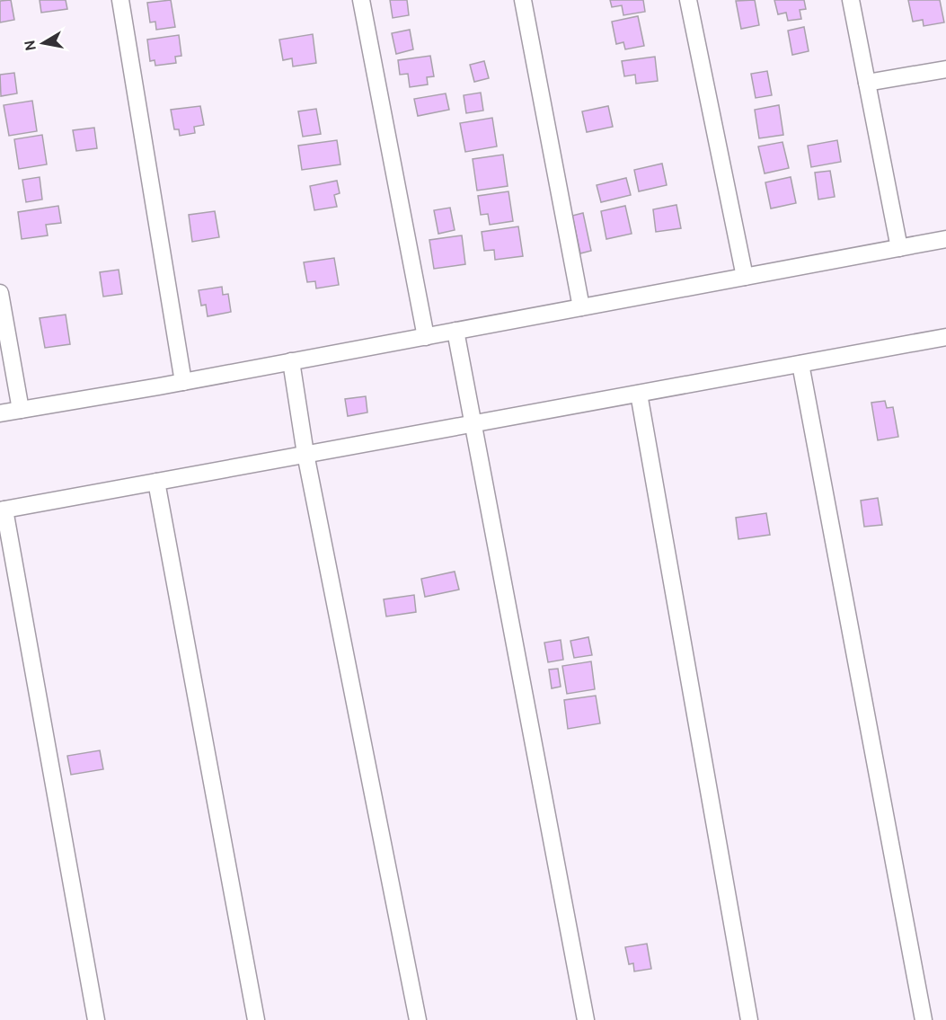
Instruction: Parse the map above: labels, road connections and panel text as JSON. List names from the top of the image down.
{
  "north": "left"
}
